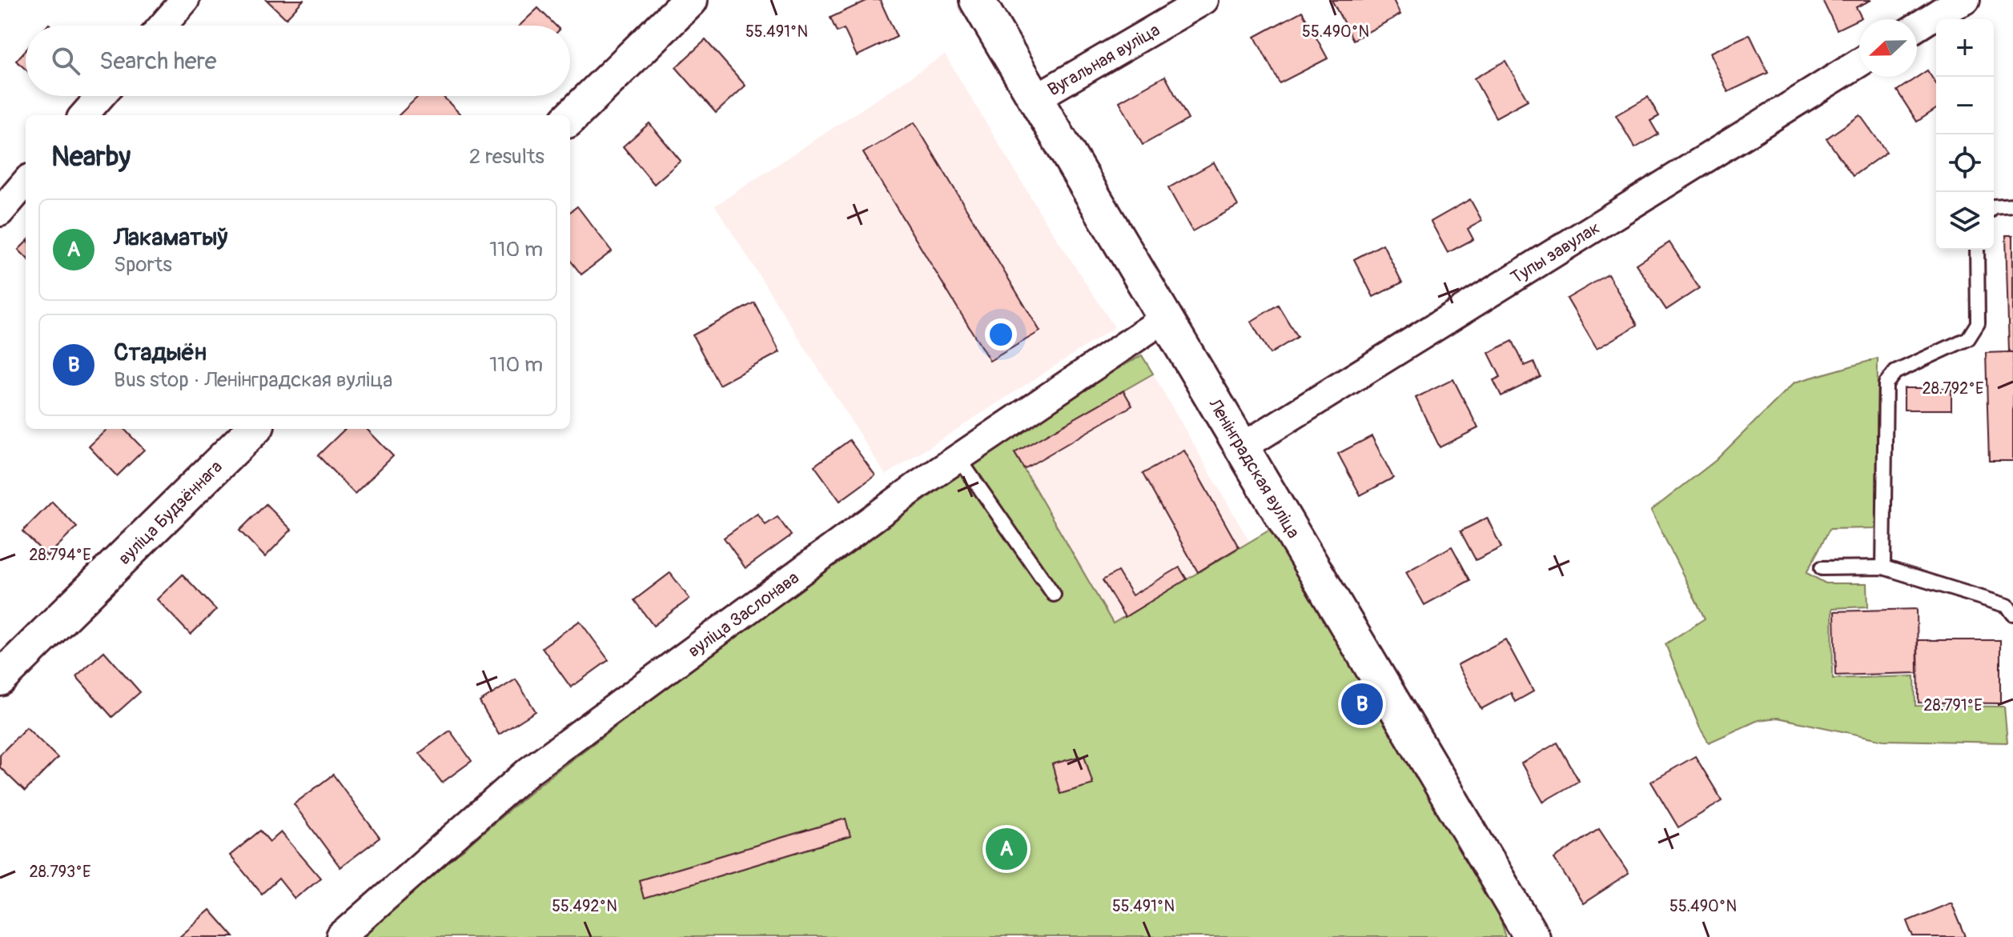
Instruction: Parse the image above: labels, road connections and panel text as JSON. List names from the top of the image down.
{
  "streets": {
    "street": [
      "Вугальная вуліца",
      "Тупы завулак",
      "Ленінградская вуліца",
      "вуліца Будзённага",
      "вуліца Заслонава"
    ]
  },
  "crossings": [
    ["Вугальная вуліца", "Ленінградская вуліца"],
    ["Тупы завулак", "Ленінградская вуліца"],
    ["Ленінградская вуліца", "вуліца Заслонава"]
  ],
  "north": "left",
  "page": {
    "map_buttons": ["+", "−"],
    "search": "Search here",
    "heading": ["Nearby", "2 results"],
    "list": [
      {
        "mark": "A",
        "name": "Лакаматыў",
        "note": "Sports",
        "value": "110 m"
      },
      {
        "mark": "B",
        "name": "Стадыён",
        "note": "Bus stop · Ленінградская вуліца",
        "value": "110 m"
      }
    ],
    "pins": ["B", "A"]
  },
  "coordinates": [
    "55.491°N",
    "55.490°N",
    "28.792°E",
    "28.794°E",
    "28.791°E",
    "28.793°E",
    "55.492°N"
  ]
}
